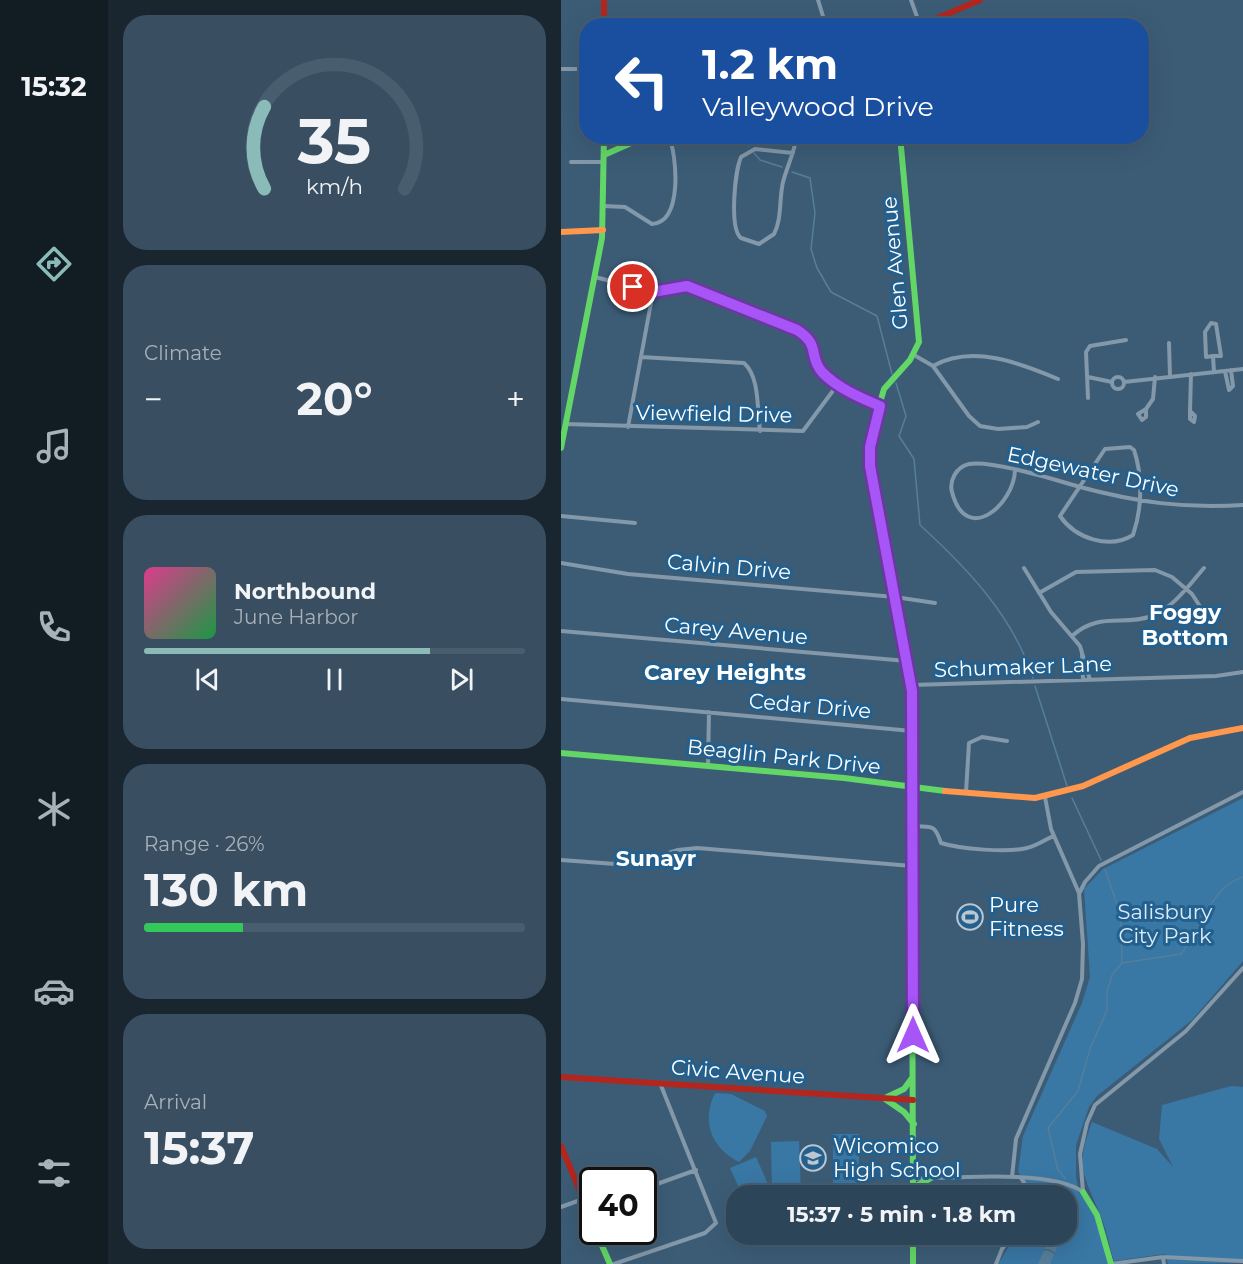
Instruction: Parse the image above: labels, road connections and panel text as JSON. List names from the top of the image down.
{
  "streets": {
    "street": [
      "Glen Avenue",
      "Viewfield Drive",
      "Edgewater Drive",
      "Calvin Drive",
      "Carey Avenue",
      "Schumaker Lane",
      "Cedar Drive",
      "Beaglin Park Drive",
      "Civic Avenue"
    ]
  },
  "crossings": [
    ["Glen Avenue", "Calvin Drive"],
    ["Glen Avenue", "Carey Avenue"],
    ["Glen Avenue", "Schumaker Lane"],
    ["Glen Avenue", "Cedar Drive"],
    ["Glen Avenue", "Beaglin Park Drive"],
    ["Glen Avenue", "Civic Avenue"]
  ],
  "districts": ["Foggy Bottom", "Carey Heights", "Sunayr"],
  "parks": ["Salisbury City Park"],
  "places": {
    "sports": ["Pure Fitness"],
    "school or university": ["Wicomico High School"]
  },
  "page": {
    "tabs": "15:32",
    "turn": ["1.2 km", "Valleywood Drive"],
    "tile": [
      "Climate",
      ["Range · 26%", "130 km"],
      ["Arrival", "15:37"]
    ],
    "heat": ["−", "20°", "+"],
    "song": ["Northbound", "June Harbor"],
    "limit": "40",
    "trip": "15:37 · 5 min · 1.8 km",
    "gauge": ["35", "km/h"]
  }
}
